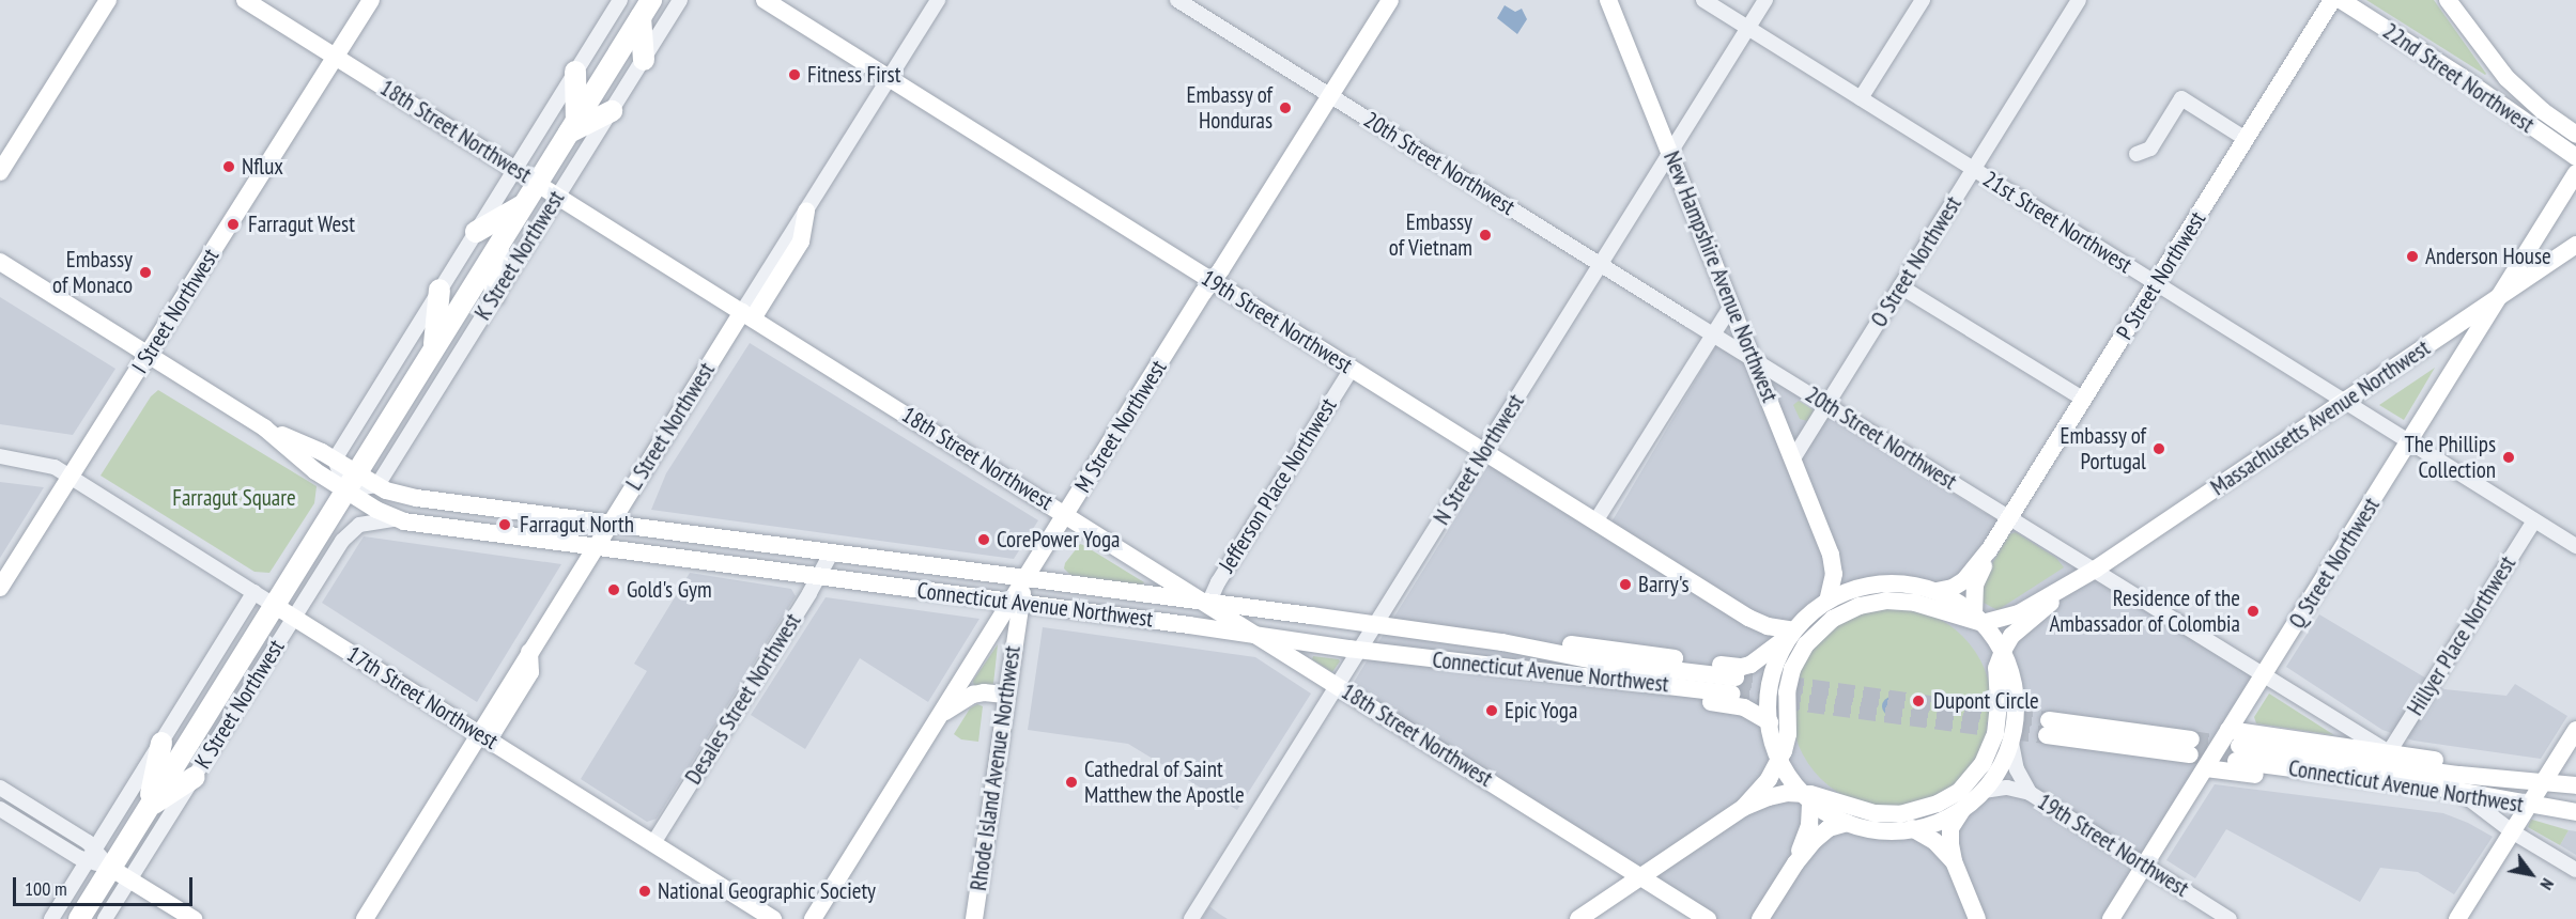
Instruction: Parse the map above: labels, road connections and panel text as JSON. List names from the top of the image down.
{
  "streets": {
    "highway": ["K Street Northwest"],
    "main road": [
      "22nd Street Northwest",
      "18th Street Northwest",
      "P Street Northwest",
      "New Hampshire Avenue Northwest",
      "I Street Northwest",
      "19th Street Northwest",
      "Massachusetts Avenue Northwest",
      "L Street Northwest",
      "M Street Northwest",
      "Q Street Northwest",
      "Connecticut Avenue Northwest",
      "17th Street Northwest",
      "Rhode Island Avenue Northwest"
    ],
    "street": [
      "20th Street Northwest",
      "21st Street Northwest",
      "O Street Northwest",
      "N Street Northwest",
      "Jefferson Place Northwest",
      "Hillyer Place Northwest",
      "Desales Street Northwest"
    ]
  },
  "crossings": [
    ["18th Street Northwest", "K Street Northwest"],
    ["18th Street Northwest", "I Street Northwest"],
    ["18th Street Northwest", "L Street Northwest"],
    ["18th Street Northwest", "M Street Northwest"],
    ["18th Street Northwest", "N Street Northwest"],
    ["18th Street Northwest", "Jefferson Place Northwest"],
    ["18th Street Northwest", "Connecticut Avenue Northwest"],
    ["20th Street Northwest", "O Street Northwest"],
    ["20th Street Northwest", "P Street Northwest"],
    ["20th Street Northwest", "New Hampshire Avenue Northwest"],
    ["20th Street Northwest", "Massachusetts Avenue Northwest"],
    ["20th Street Northwest", "M Street Northwest"],
    ["20th Street Northwest", "N Street Northwest"],
    ["20th Street Northwest", "Q Street Northwest"],
    ["20th Street Northwest", "Hillyer Place Northwest"],
    ["21st Street Northwest", "O Street Northwest"],
    ["21st Street Northwest", "P Street Northwest"],
    ["21st Street Northwest", "Massachusetts Avenue Northwest"],
    ["21st Street Northwest", "N Street Northwest"],
    ["21st Street Northwest", "Q Street Northwest"],
    ["21st Street Northwest", "Hillyer Place Northwest"],
    ["K Street Northwest", "Connecticut Avenue Northwest"],
    ["K Street Northwest", "17th Street Northwest"],
    ["O Street Northwest", "New Hampshire Avenue Northwest"],
    ["P Street Northwest", "Massachusetts Avenue Northwest"],
    ["New Hampshire Avenue Northwest", "N Street Northwest"],
    ["I Street Northwest", "17th Street Northwest"],
    ["19th Street Northwest", "M Street Northwest"],
    ["19th Street Northwest", "N Street Northwest"],
    ["19th Street Northwest", "Jefferson Place Northwest"],
    ["19th Street Northwest", "Q Street Northwest"],
    ["Massachusetts Avenue Northwest", "Q Street Northwest"],
    ["L Street Northwest", "Connecticut Avenue Northwest"],
    ["L Street Northwest", "17th Street Northwest"],
    ["M Street Northwest", "Connecticut Avenue Northwest"],
    ["M Street Northwest", "Rhode Island Avenue Northwest"],
    ["N Street Northwest", "Connecticut Avenue Northwest"],
    ["Jefferson Place Northwest", "Connecticut Avenue Northwest"],
    ["Connecticut Avenue Northwest", "Desales Street Northwest"],
    ["Connecticut Avenue Northwest", "Rhode Island Avenue Northwest"],
    ["17th Street Northwest", "Desales Street Northwest"]
  ],
  "parks": ["Farragut Square"],
  "places": [
    "Fitness First",
    "Embassy of Honduras",
    "Nflux",
    "Farragut West",
    "Embassy of Vietnam",
    "Anderson House",
    "Embassy of Monaco",
    "Embassy of Portugal",
    "The Phillips Collection",
    "Farragut North",
    "CorePower Yoga",
    "Barry's",
    "Gold's Gym",
    "Residence of the Ambassador of Colombia",
    "Dupont Circle",
    "Epic Yoga",
    "Cathedral of Saint Matthew the Apostle",
    "National Geographic Society"
  ],
  "scale_bar": "100 m",
  "north": "bottom right"
}
